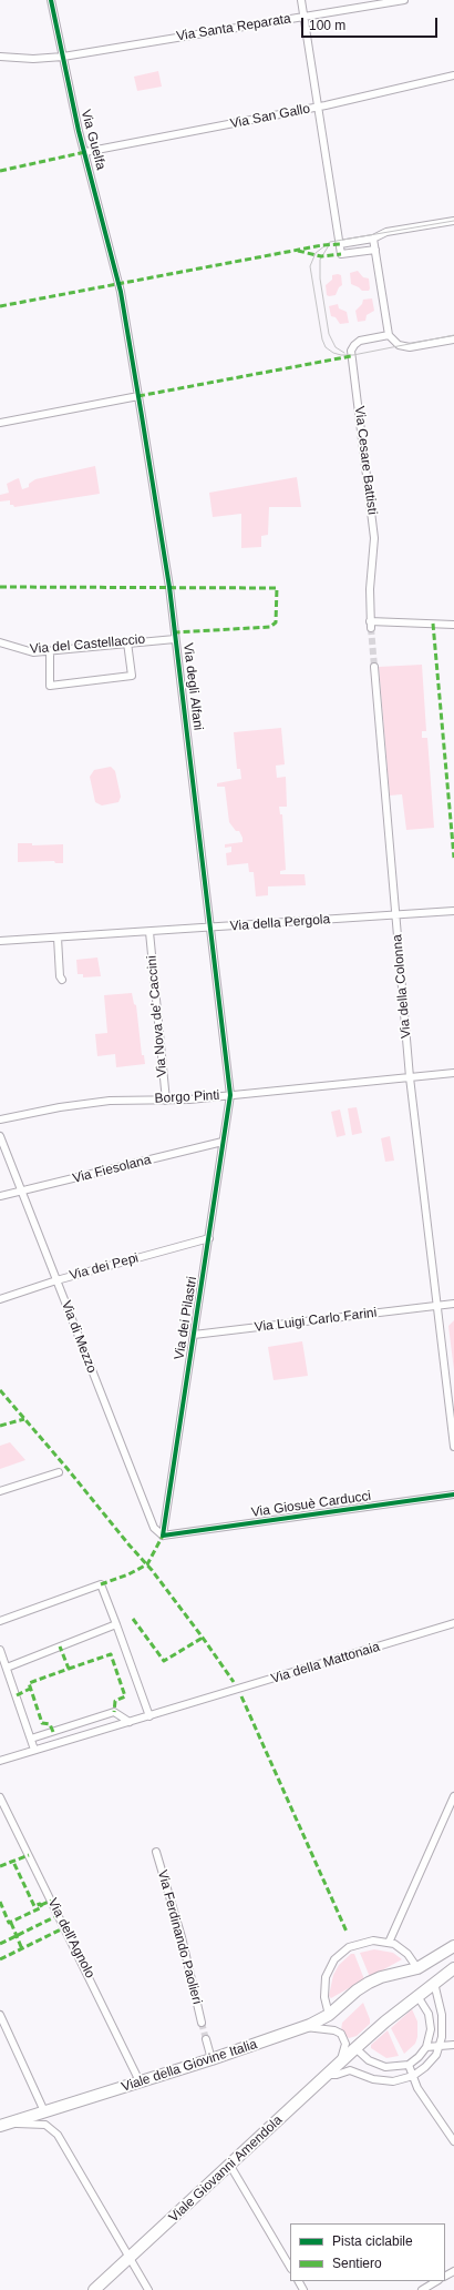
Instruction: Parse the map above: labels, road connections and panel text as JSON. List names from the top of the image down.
{
  "streets": {
    "main road": ["Viale della Giovine Italia", "Viale Giovanni Amendola"],
    "street": [
      "Via Santa Reparata",
      "Via San Gallo",
      "Via Guelfa",
      "Via Cesare Battisti",
      "Via del Castellaccio",
      "Via degli Alfani",
      "Via della Pergola",
      "Via della Colonna",
      "Via Nova de' Caccini",
      "Borgo Pinti",
      "Via Fiesolana",
      "Via dei Pepi",
      "Via dei Pilastri",
      "Via Luigi Carlo Farini",
      "Via di Mezzo",
      "Via Giosuè Carducci",
      "Via della Mattonaia",
      "Via Ferdinando Paolieri",
      "Via dell'Agnolo"
    ]
  },
  "crossings": [
    ["Via Santa Reparata", "Via Guelfa"],
    ["Via San Gallo", "Via Guelfa"],
    ["Via Guelfa", "Via degli Alfani"],
    ["Via del Castellaccio", "Via degli Alfani"],
    ["Via degli Alfani", "Via della Pergola"],
    ["Via degli Alfani", "Borgo Pinti"],
    ["Via degli Alfani", "Via dei Pilastri"],
    ["Via della Pergola", "Via della Colonna"],
    ["Via della Pergola", "Via Nova de' Caccini"],
    ["Via della Colonna", "Borgo Pinti"],
    ["Via della Colonna", "Via Luigi Carlo Farini"],
    ["Via Nova de' Caccini", "Borgo Pinti"],
    ["Borgo Pinti", "Via dei Pilastri"],
    ["Via Fiesolana", "Via dei Pilastri"],
    ["Via Fiesolana", "Via di Mezzo"],
    ["Via dei Pepi", "Via dei Pilastri"],
    ["Via dei Pepi", "Via di Mezzo"],
    ["Via dei Pilastri", "Via Luigi Carlo Farini"],
    ["Via dei Pilastri", "Via di Mezzo"],
    ["Via dei Pilastri", "Via Giosuè Carducci"],
    ["Via di Mezzo", "Via Giosuè Carducci"],
    ["Via dell'Agnolo", "Viale della Giovine Italia"]
  ],
  "legend": ["Pista ciclabile", "Sentiero"],
  "scale_bar": "100 m"
}
